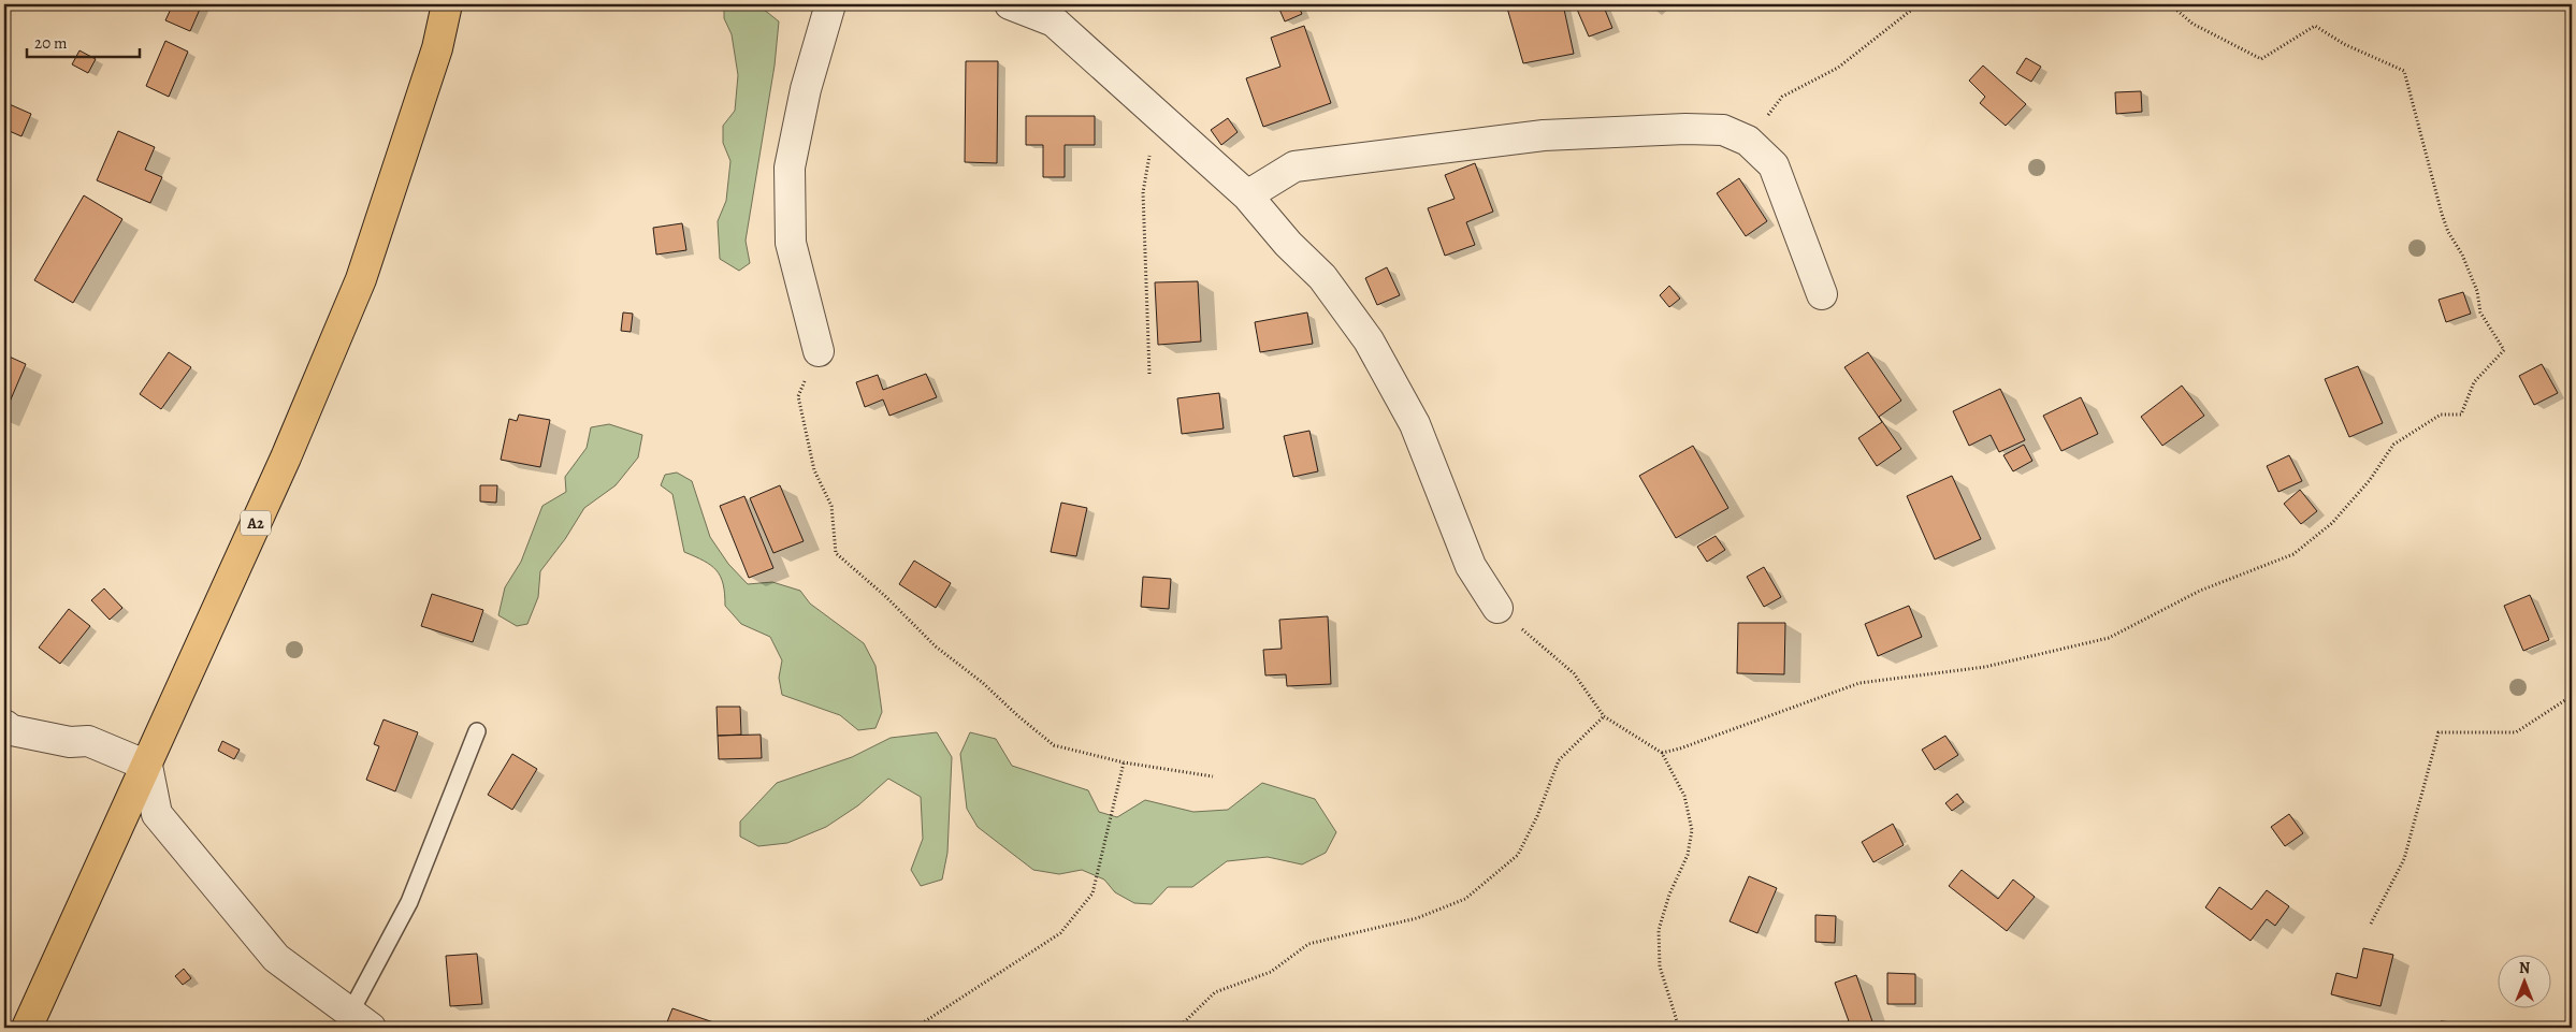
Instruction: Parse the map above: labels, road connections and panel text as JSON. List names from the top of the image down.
{
  "streets": {
    "main road": ["A2"]
  },
  "scale_bar": "20 m",
  "north": "top"
}
